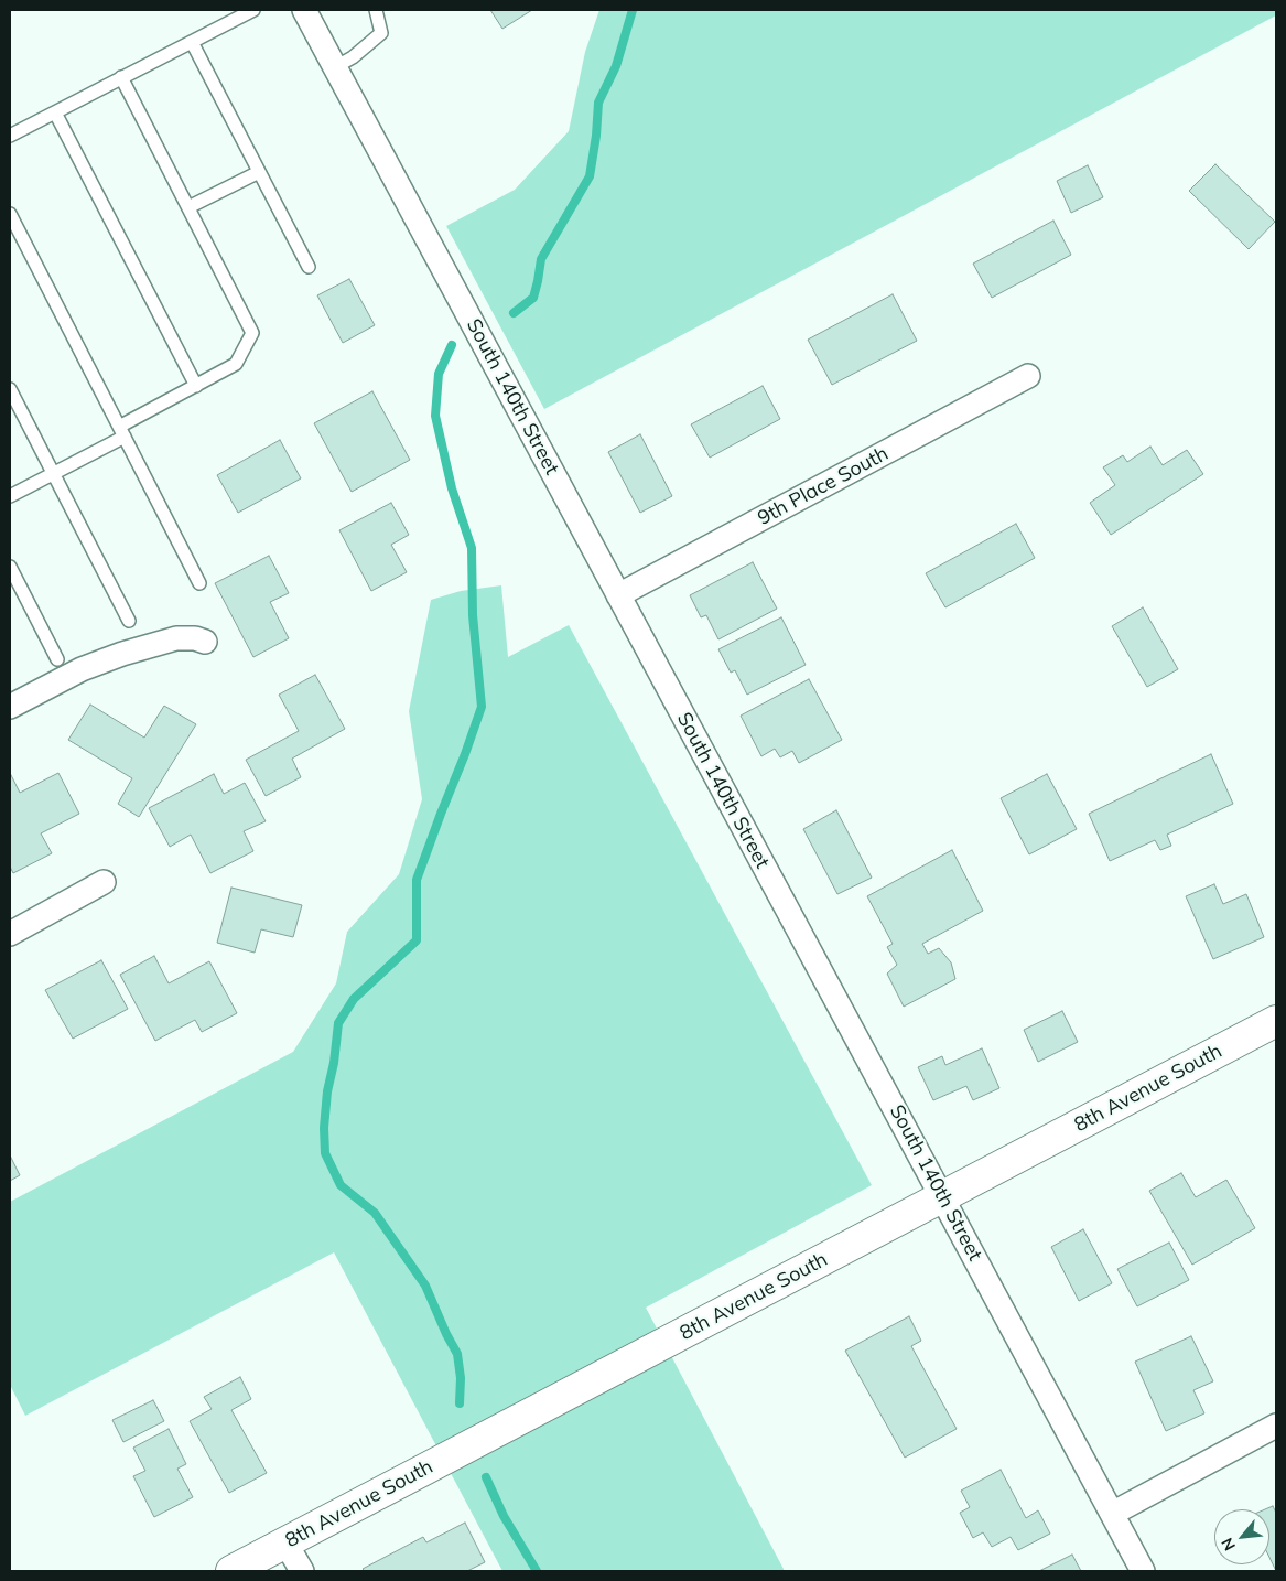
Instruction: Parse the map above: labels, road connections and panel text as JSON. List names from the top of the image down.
{
  "streets": {
    "street": ["South 140th Street", "9th Place South", "8th Avenue South"]
  },
  "crossings": [
    ["South 140th Street", "9th Place South"],
    ["South 140th Street", "8th Avenue South"]
  ],
  "north": "bottom left"
}
